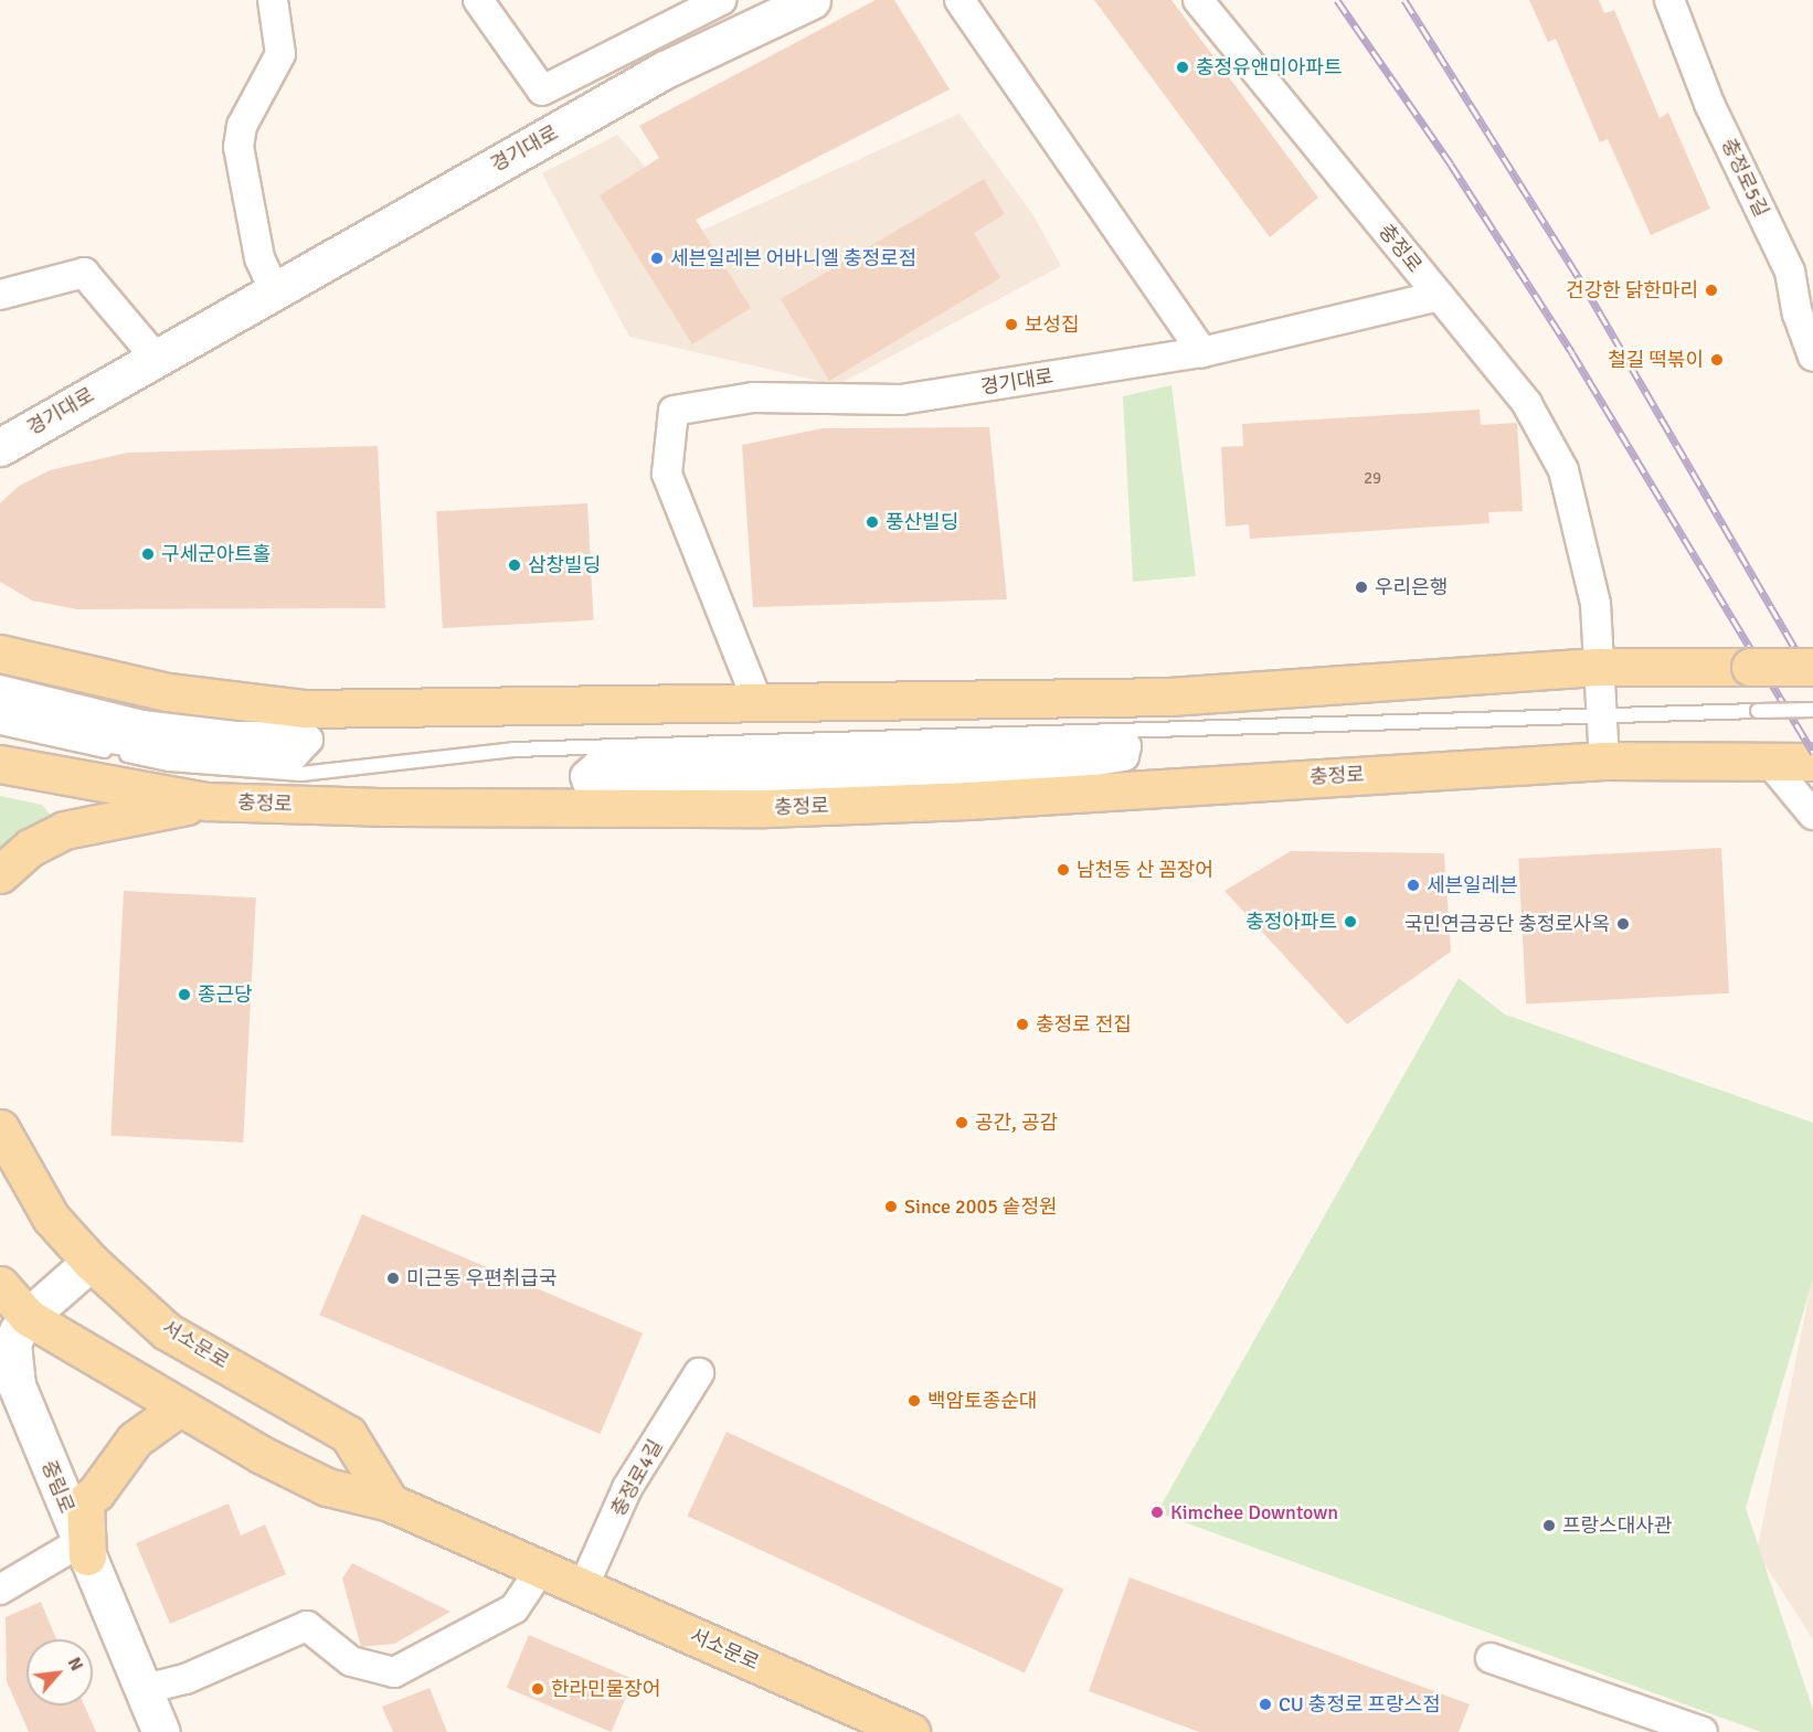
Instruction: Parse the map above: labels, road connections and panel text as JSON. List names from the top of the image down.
{
  "streets": {
    "main road": [
      "경기대로",
      "충정로",
      "서소문로",
      "중림로"
    ],
    "street": ["충정로5길", "충정로4길"]
  },
  "crossings": [
    ["경기대로", "충정로"],
    ["서소문로", "충정로4길"],
    ["서소문로", "중림로"]
  ],
  "places": [
    "충정유앤미아파트",
    "세븐일레븐 어바니엘 충정로점",
    "건강한 닭한마리",
    "보성집",
    "철길 떡볶이",
    "풍산빌딩",
    "구세군아트홀",
    "삼창빌딩",
    "우리은행",
    "남천동 산 꼼장어",
    "세븐일레븐",
    "충정아파트",
    "국민연금공단 충정로사옥",
    "종근당",
    "충정로 전집",
    "공간, 공감",
    "Since 2005 솥정원",
    "미근동 우편취급국",
    "백암토종순대",
    "Kimchee Downtown",
    "프랑스대사관",
    "한라민물장어",
    "CU 충정로 프랑스점"
  ],
  "house_numbers": ["29"],
  "north": "top right"
}
